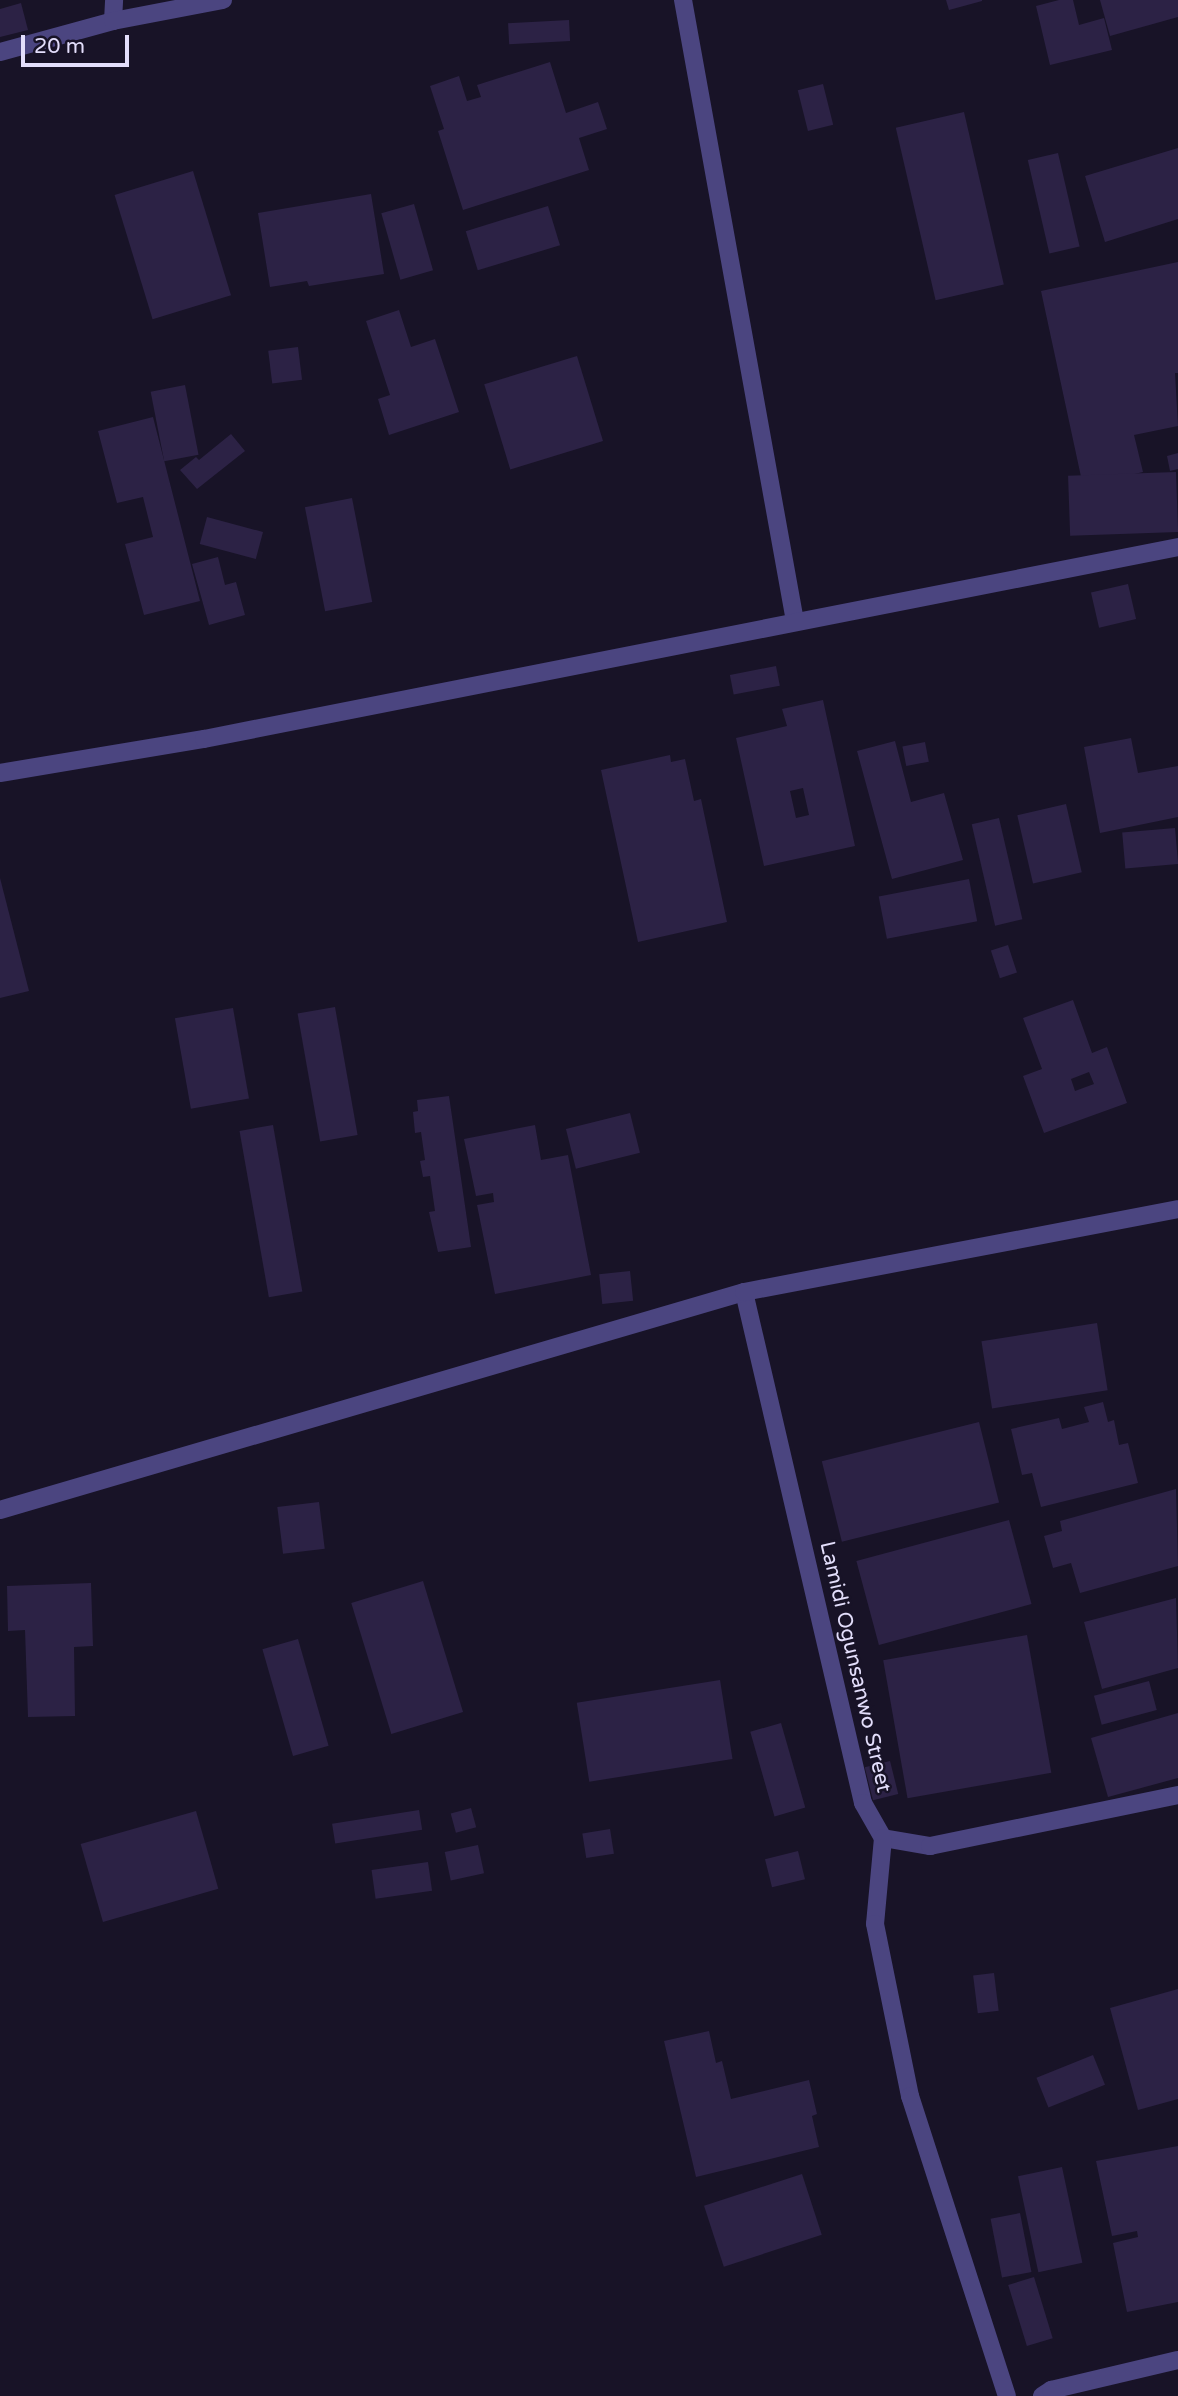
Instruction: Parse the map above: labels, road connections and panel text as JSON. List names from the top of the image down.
{
  "streets": {
    "street": ["Lamidi Ogunsanwo Street"]
  },
  "scale_bar": "20 m"
}
